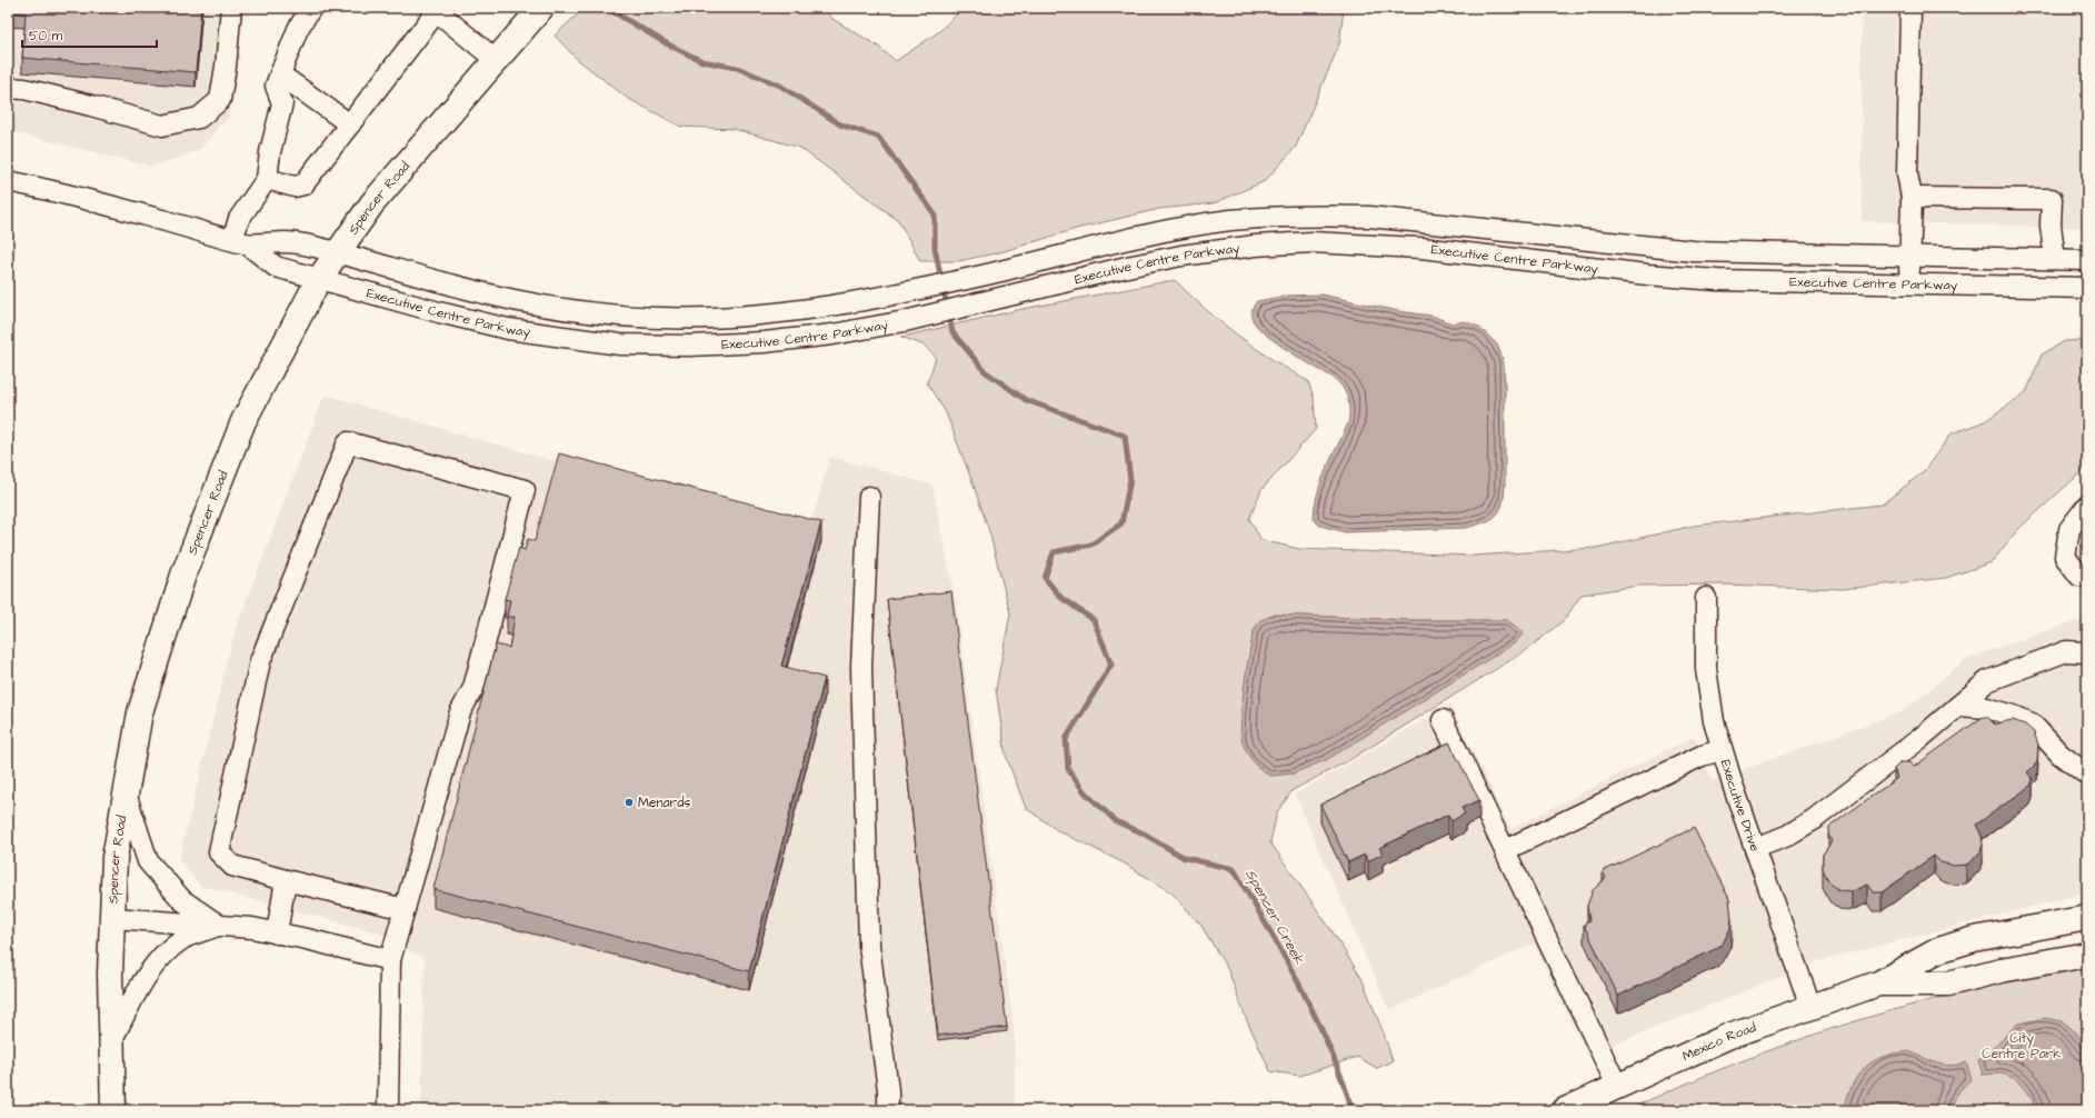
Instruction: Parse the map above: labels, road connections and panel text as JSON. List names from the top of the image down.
{
  "streets": {
    "main road": ["Spencer Road", "Mexico Road"],
    "street": ["Executive Centre Parkway", "Executive Drive"]
  },
  "crossings": [
    ["Spencer Road", "Executive Centre Parkway"],
    ["Executive Drive", "Mexico Road"]
  ],
  "water": ["Spencer Creek"],
  "parks": ["City Centre Park"],
  "places": ["Menards"],
  "scale_bar": "50 m"
}
